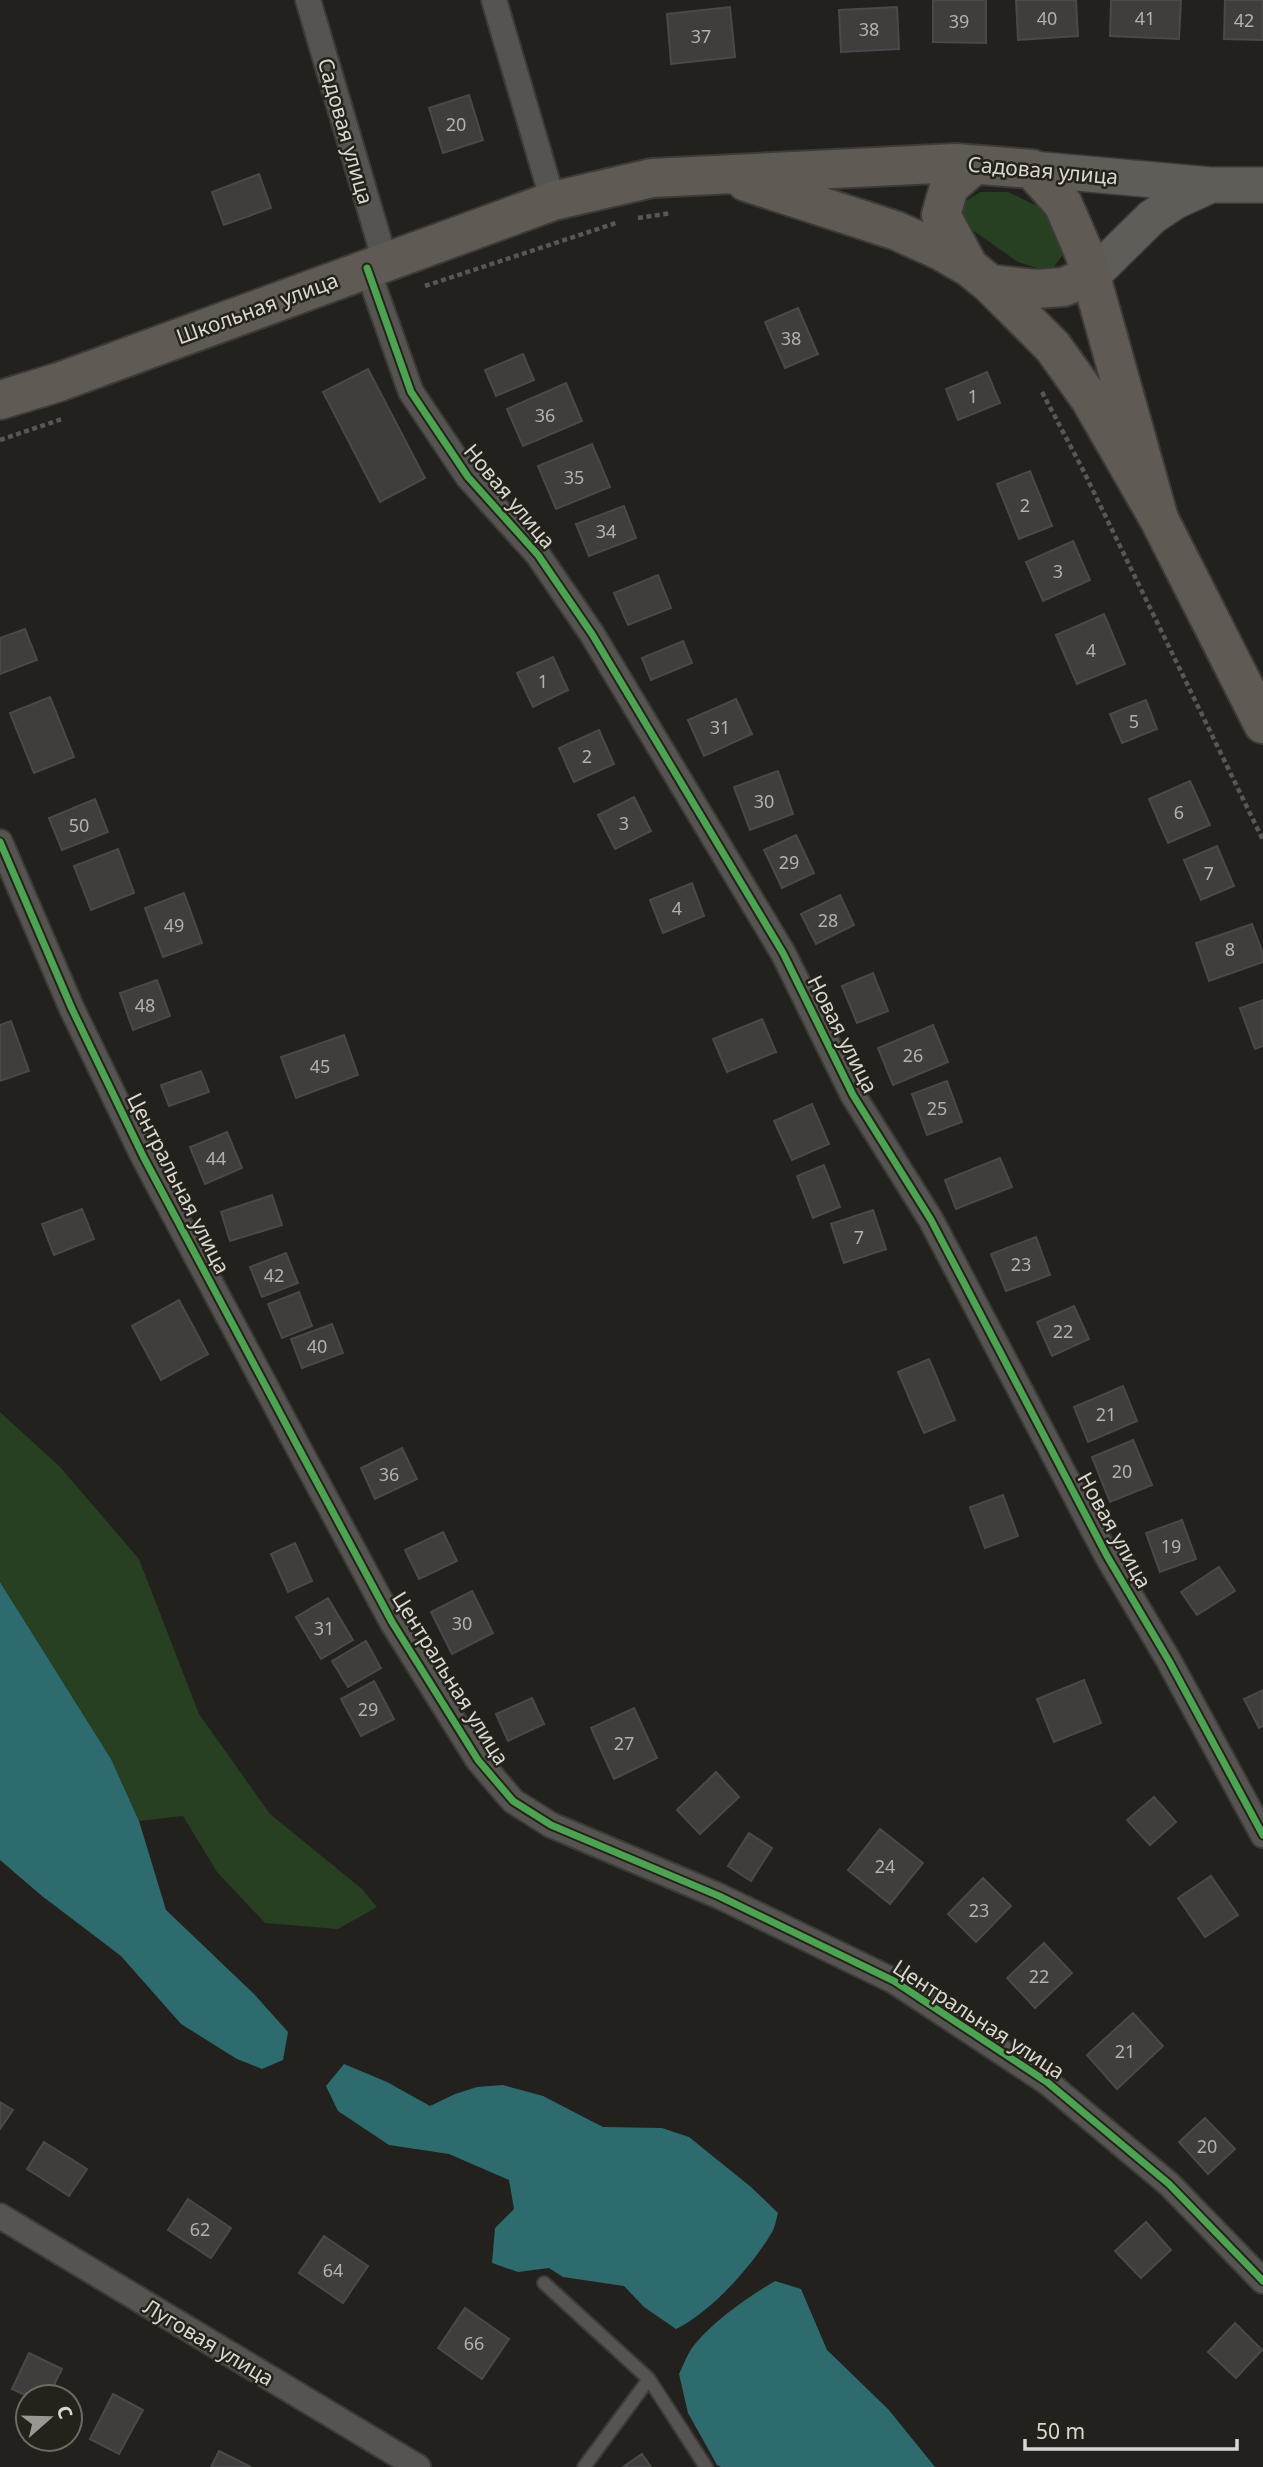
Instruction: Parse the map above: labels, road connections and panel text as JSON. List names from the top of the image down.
{
  "streets": {
    "main road": ["Садовая улица", "Школьная улица"],
    "street": ["Новая улица", "Центральная улица", "Луговая улица"]
  },
  "crossings": [
    ["Садовая улица", "Школьная улица"],
    ["Садовая улица", "Новая улица"],
    ["Школьная улица", "Новая улица"]
  ],
  "house_numbers": [
    "40",
    "41",
    "42",
    "39",
    "38",
    "37",
    "20",
    "38",
    "1",
    "36",
    "35",
    "2",
    "34",
    "3",
    "4",
    "1",
    "5",
    "31",
    "2",
    "30",
    "6",
    "3",
    "50",
    "29",
    "7",
    "4",
    "28",
    "49",
    "8",
    "48",
    "26",
    "45",
    "25",
    "44",
    "7",
    "23",
    "42",
    "22",
    "40",
    "21",
    "20",
    "36",
    "19",
    "30",
    "31",
    "29",
    "27",
    "24",
    "23",
    "22",
    "21",
    "20",
    "62",
    "64",
    "66"
  ],
  "scale_bar": "50 m",
  "north": "right"
}
